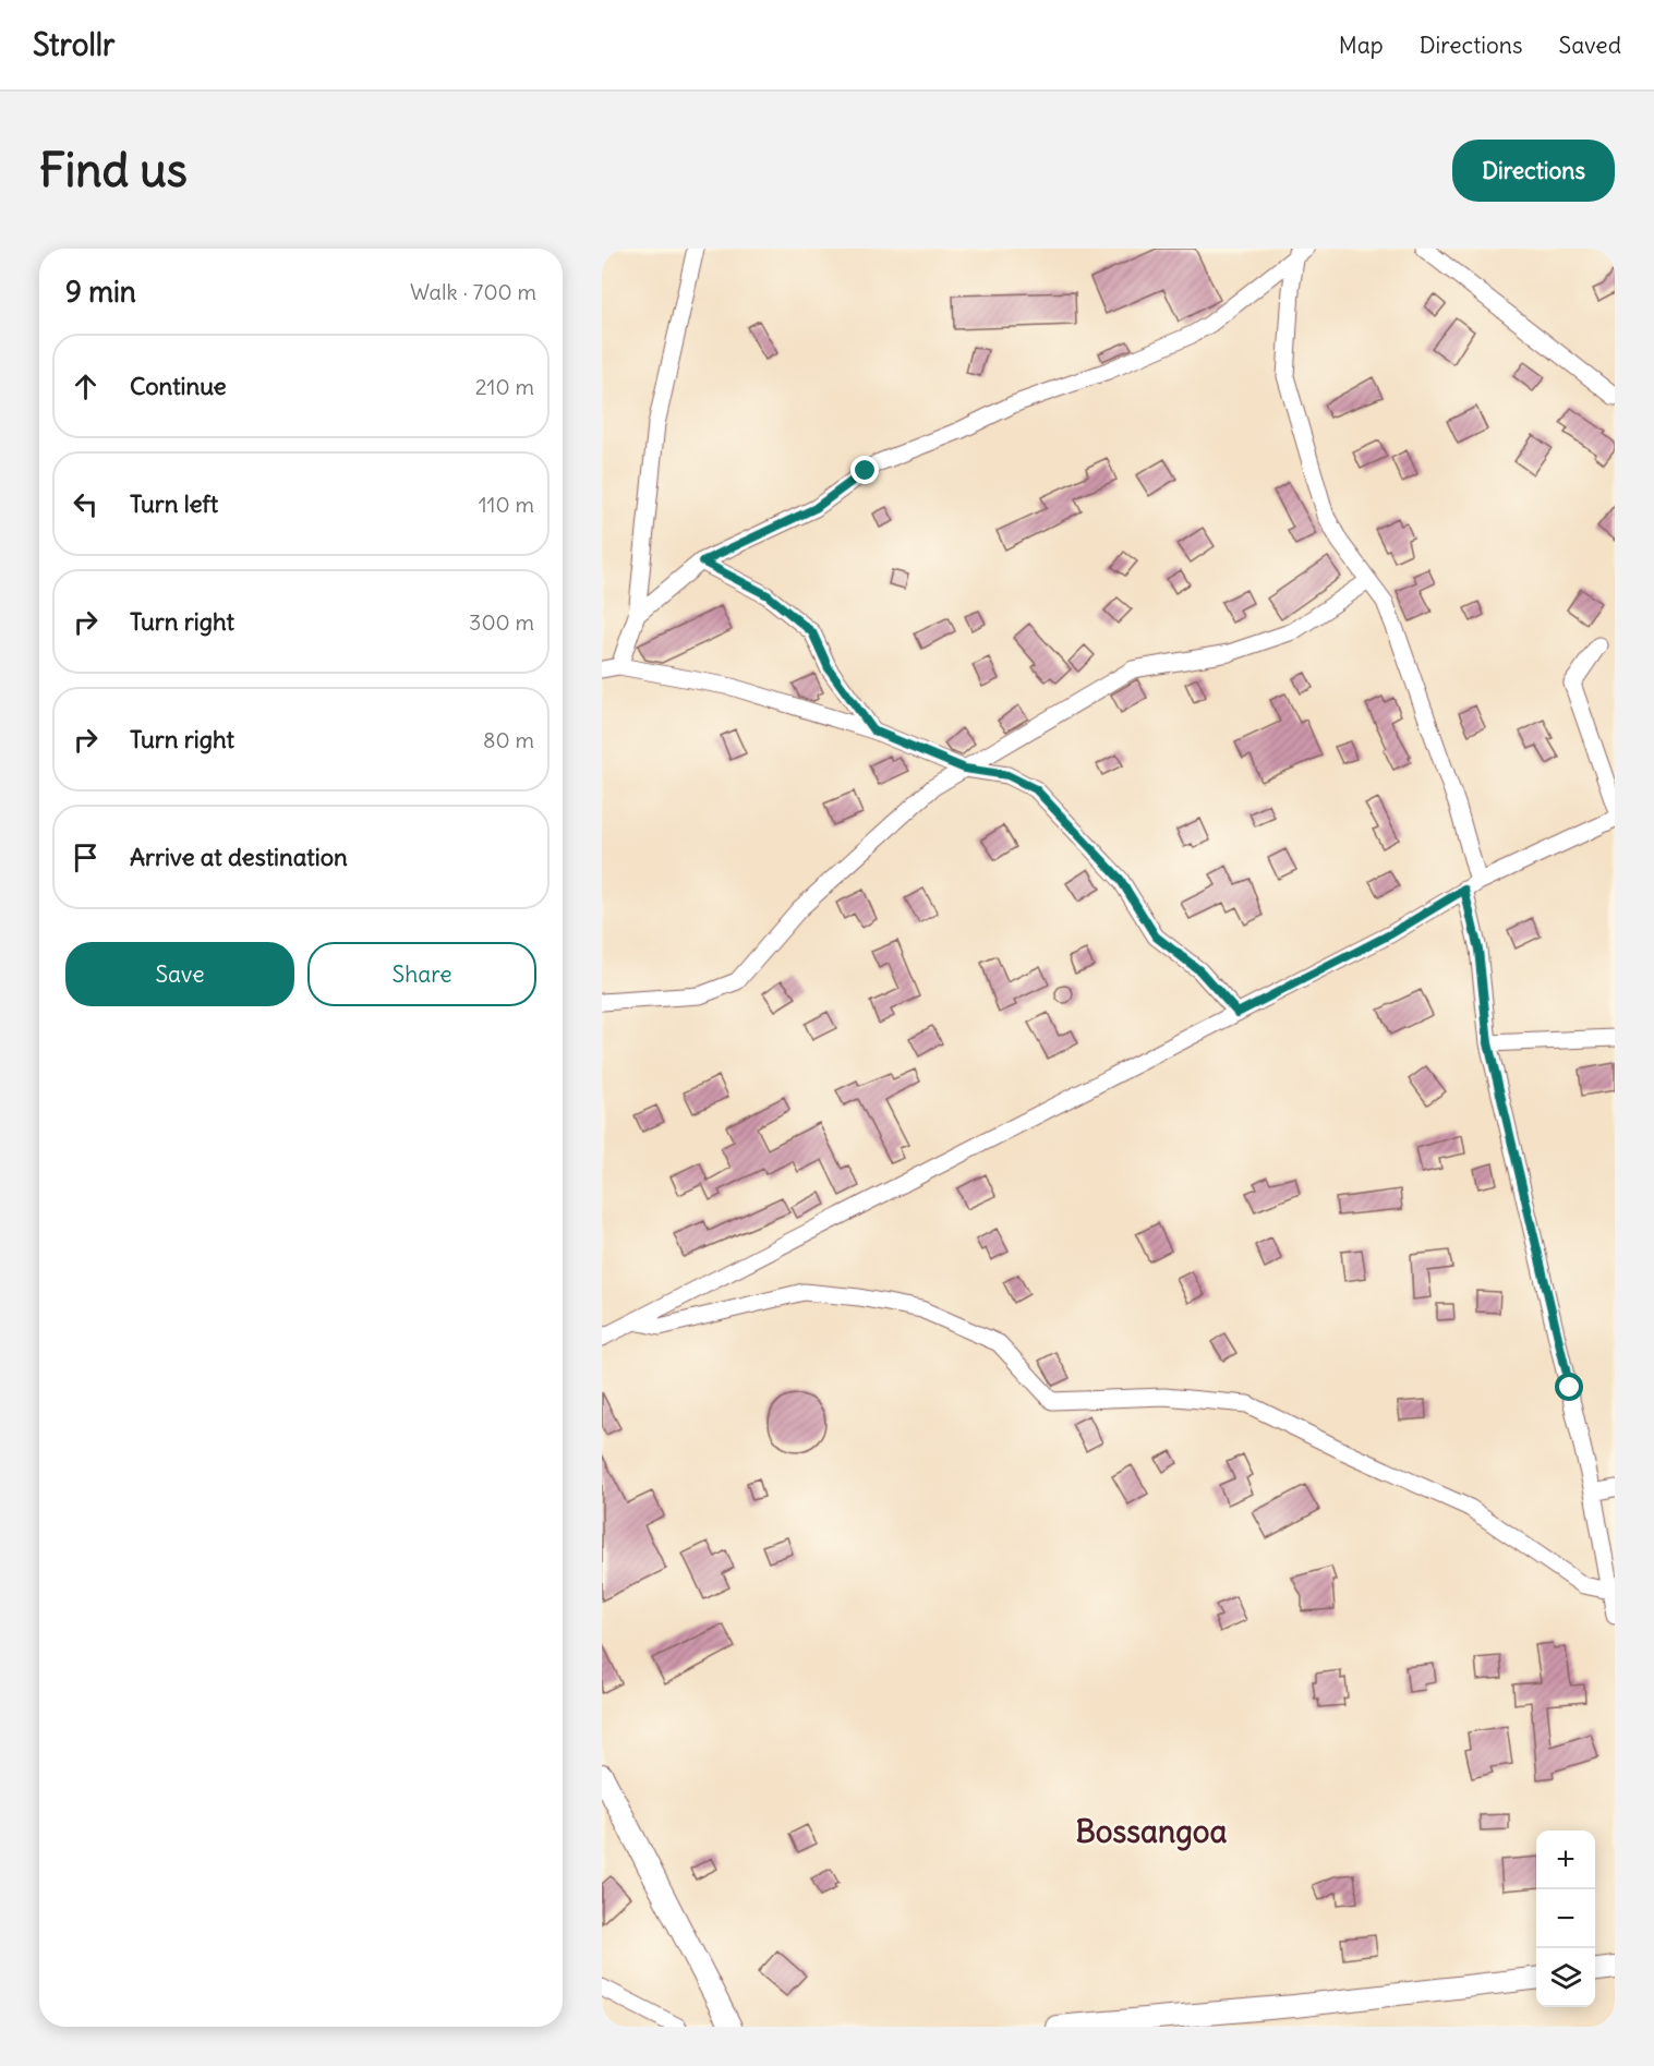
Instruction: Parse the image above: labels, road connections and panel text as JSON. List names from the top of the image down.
{
  "districts": ["Bossangoa"],
  "page": {
    "header": "Strollr",
    "nav": ["Map", "Directions", "Saved"],
    "buttons": [
      "Directions",
      ["Save", "Share"]
    ],
    "title": "Find us",
    "heading": ["9 min", "Walk · 700 m"],
    "list": [
      ["Continue", "210 m"],
      ["Turn left", "110 m"],
      ["Turn right", "300 m"],
      ["Turn right", "80 m"],
      "Arrive at destination"
    ],
    "map_buttons": ["+", "−"]
  }
}
